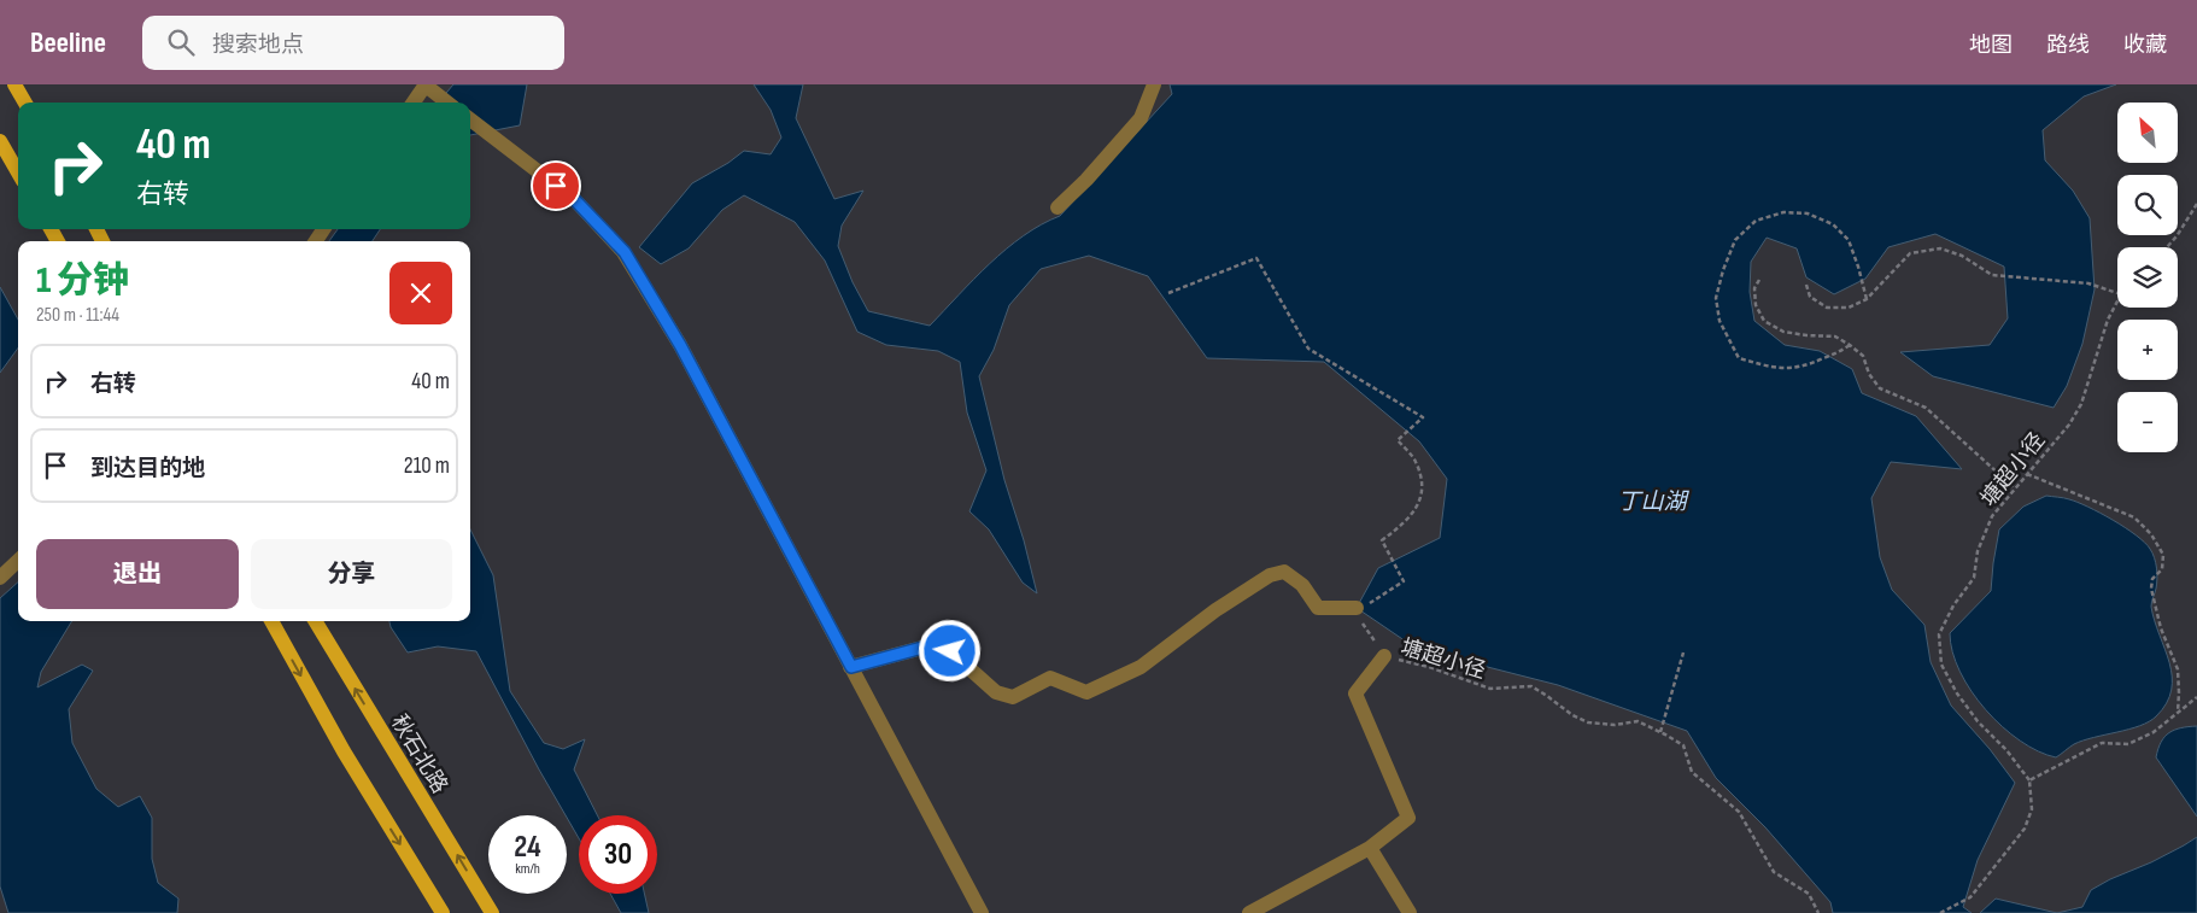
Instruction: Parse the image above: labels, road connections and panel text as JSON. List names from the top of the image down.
{
  "streets": {
    "main road": ["秋石北路"],
    "path": ["塘超小径"]
  },
  "water": ["丁山湖"],
  "north": "top left",
  "page": {
    "header": "Beeline",
    "search": "搜索地点",
    "nav": ["地图", "路线", "收藏"],
    "map_buttons": ["+", "−"],
    "turn": ["40 m", "右转"],
    "heading": ["1 分钟", "250 m · 11:44"],
    "list": [
      {
        "name": "右转",
        "value": "40 m"
      },
      {
        "name": "到达目的地",
        "value": "210 m"
      }
    ],
    "buttons": ["退出", "分享"],
    "speed": "24 km/h",
    "limit": "30"
  }
}
